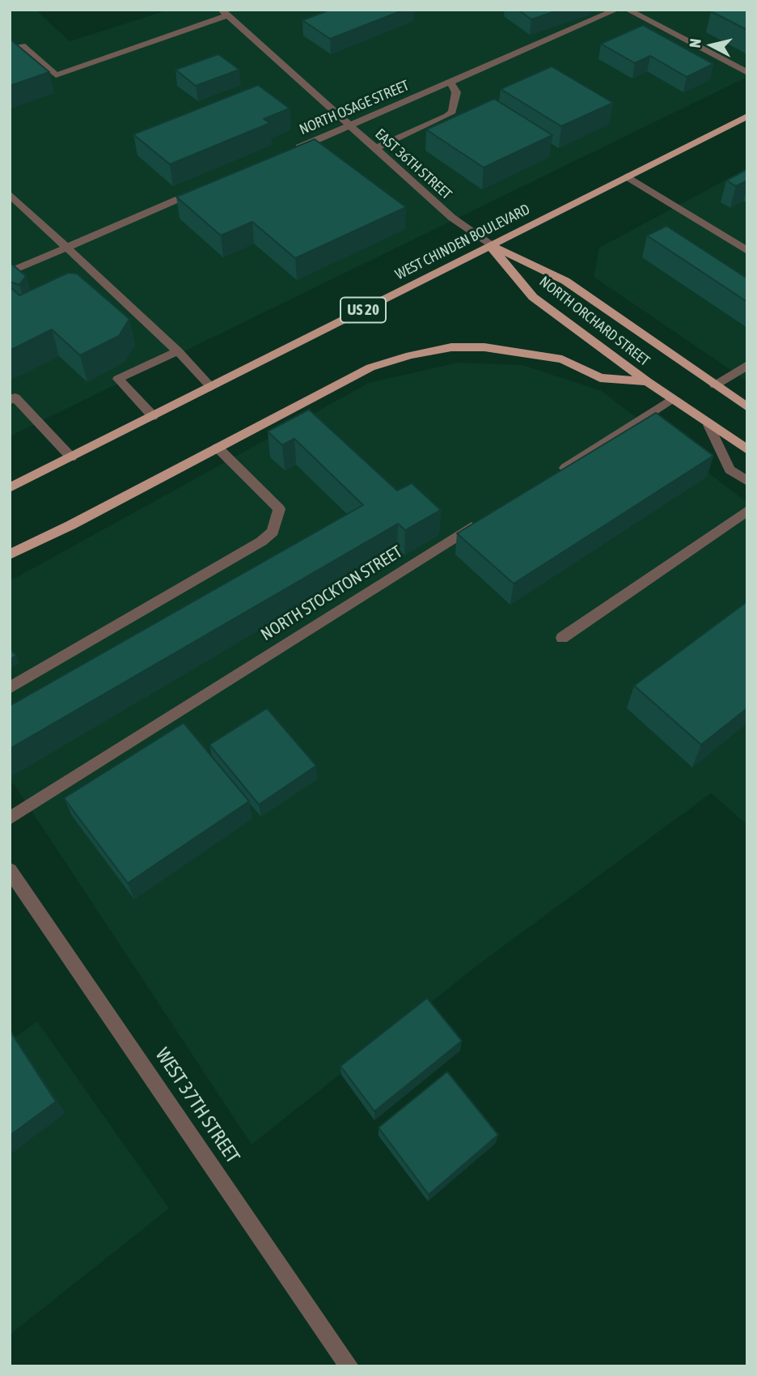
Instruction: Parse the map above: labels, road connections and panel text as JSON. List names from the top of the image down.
{
  "streets": {
    "main road": ["WEST CHINDEN BOULEVARD", "US 20", "NORTH ORCHARD STREET"],
    "street": [
      "NORTH OSAGE STREET",
      "EAST 36TH STREET",
      "NORTH STOCKTON STREET",
      "WEST 37TH STREET"
    ]
  },
  "crossings": [
    ["NORTH OSAGE STREET", "EAST 36TH STREET"],
    ["EAST 36TH STREET", "WEST CHINDEN BOULEVARD"],
    ["EAST 36TH STREET", "NORTH ORCHARD STREET"],
    ["WEST CHINDEN BOULEVARD", "NORTH ORCHARD STREET"]
  ],
  "north": "left"
}
